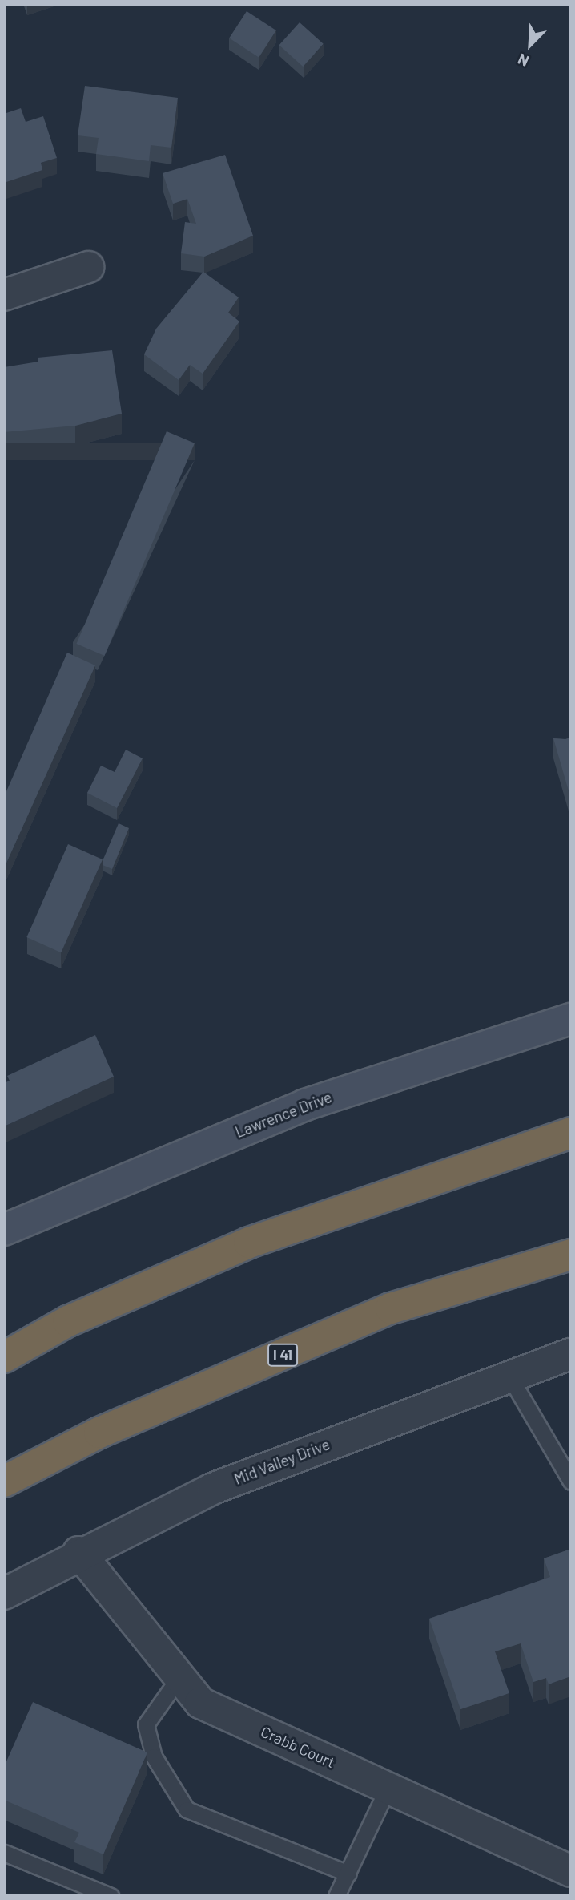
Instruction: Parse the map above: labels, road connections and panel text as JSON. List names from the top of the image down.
{
  "streets": {
    "highway": ["I 41"],
    "main road": ["Lawrence Drive"],
    "street": ["Mid Valley Drive", "Crabb Court"]
  },
  "crossings": [
    ["Mid Valley Drive", "Crabb Court"]
  ],
  "north": "bottom left"
}
